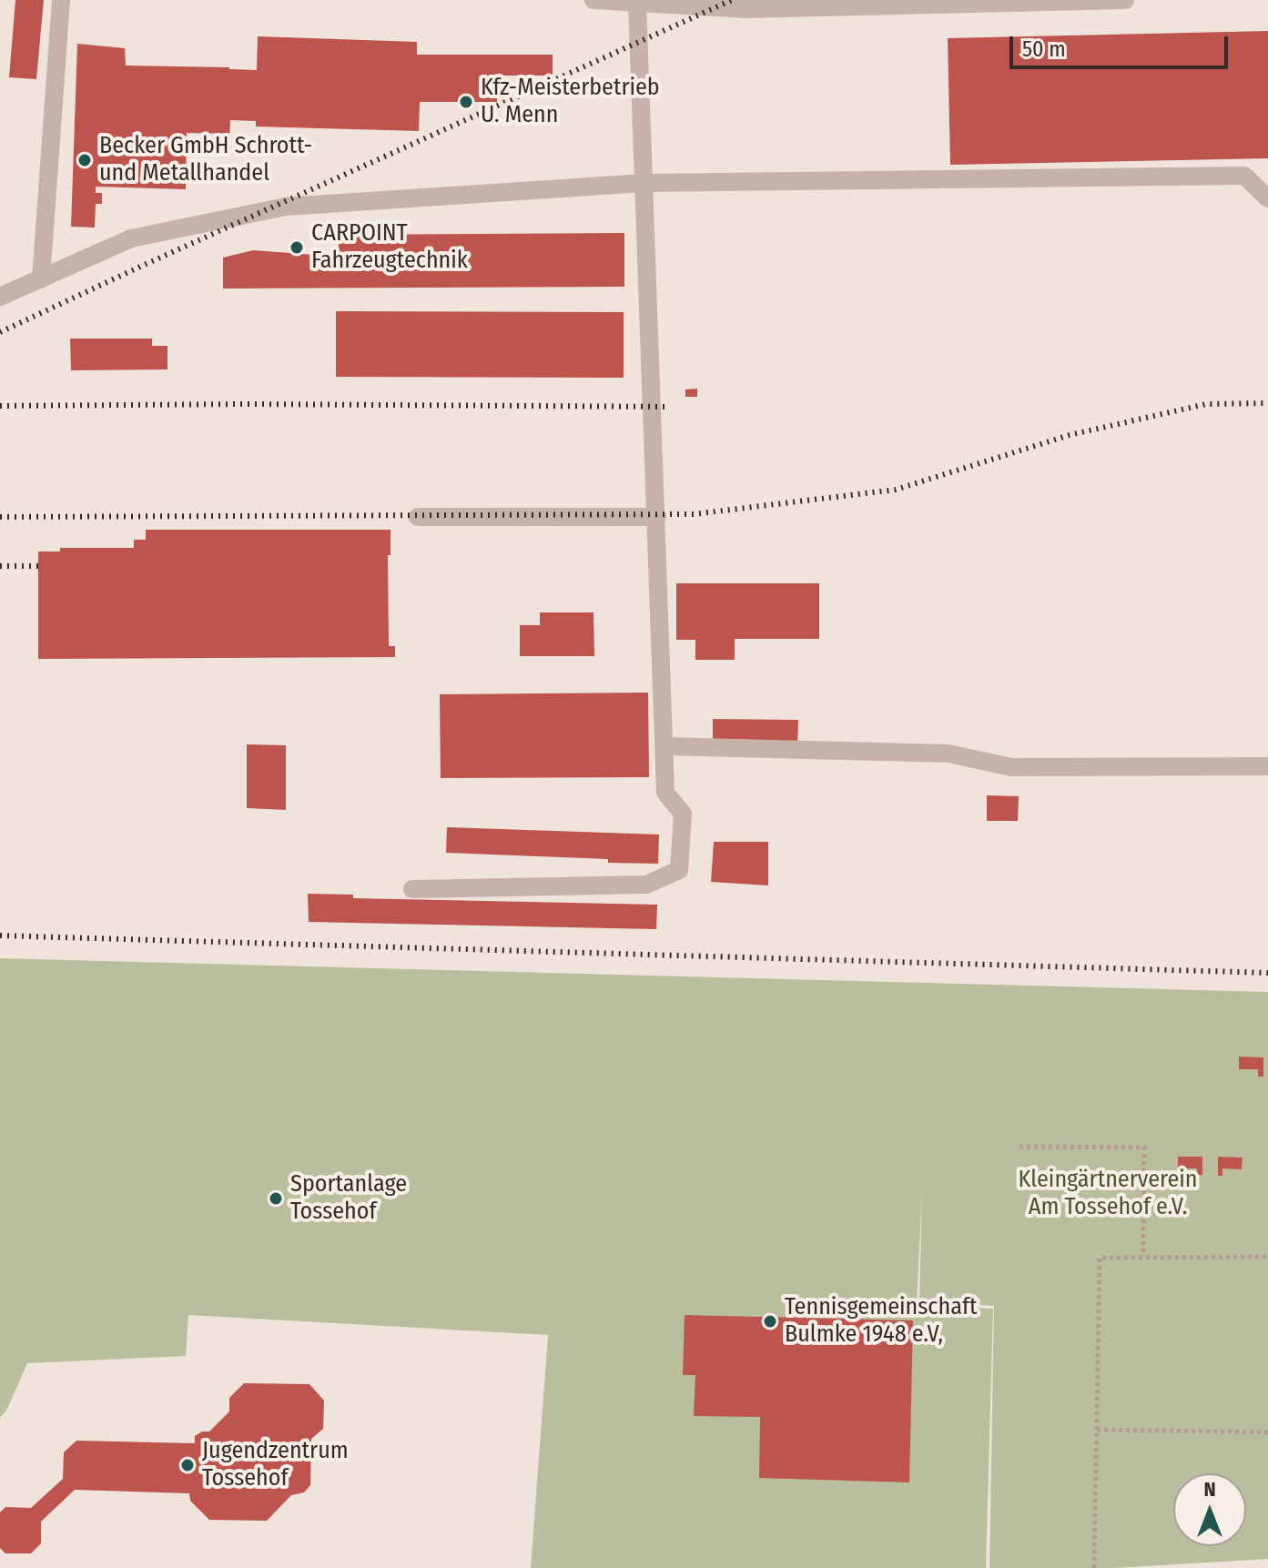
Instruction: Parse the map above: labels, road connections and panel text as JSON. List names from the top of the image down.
{
  "parks": ["Kleingärtnerverein Am Tossehof e.V."],
  "places": [
    "Kfz-Meisterbetrieb U. Menn",
    "Becker GmbH Schrott- und Metallhandel",
    "CARPOINT Fahrzeugtechnik",
    "Sportanlage Tossehof",
    "Tennisgemeinschaft Bulmke 1948 e.V,",
    "Jugendzentrum Tossehof"
  ],
  "scale_bar": "50 m",
  "north": "top"
}
